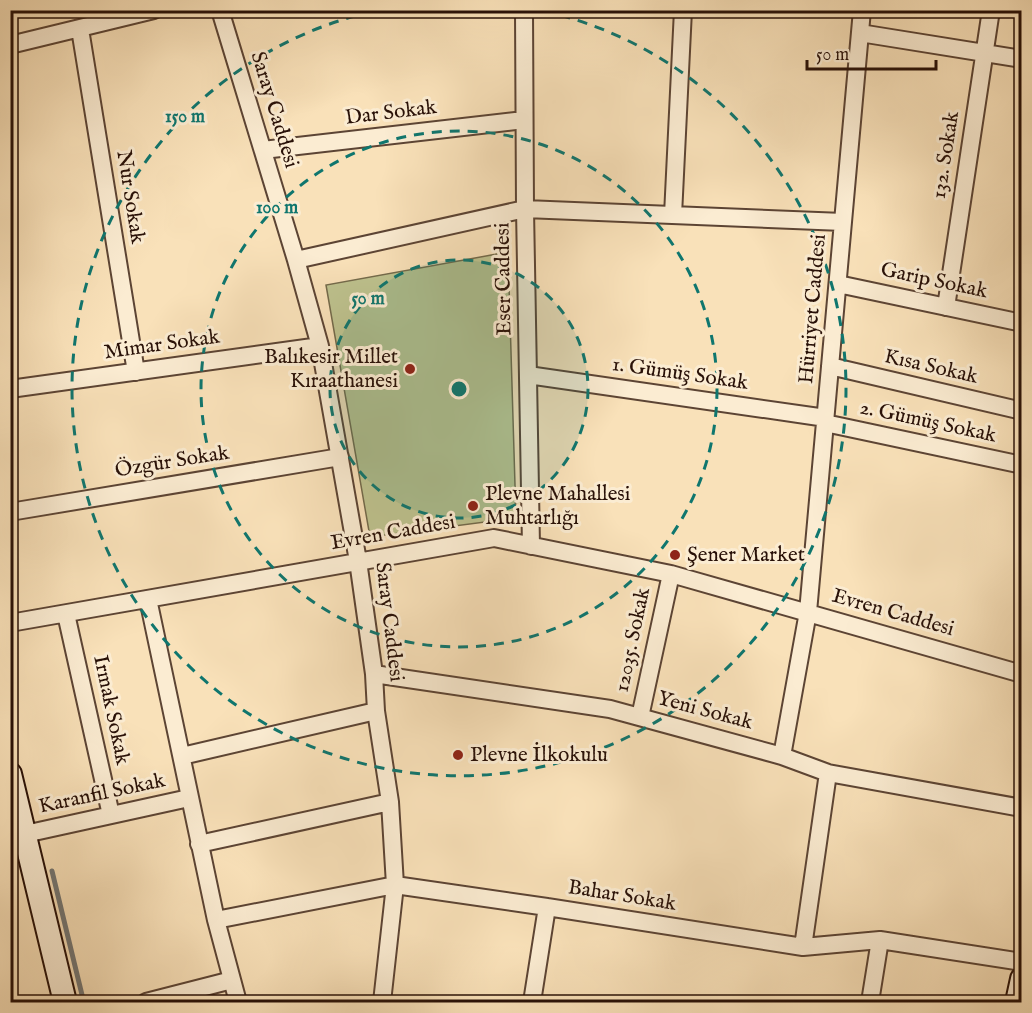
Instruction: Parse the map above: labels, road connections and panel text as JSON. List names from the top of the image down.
{
  "streets": {
    "street": [
      "Saray Caddesi",
      "Dar Sokak",
      "132. Sokak",
      "Nur Sokak",
      "Eser Caddesi",
      "Garip Sokak",
      "Hürriyet Caddesi",
      "Mimar Sokak",
      "Kısa Sokak",
      "1. Gümüş Sokak",
      "2. Gümüş Sokak",
      "Özgür Sokak",
      "Evren Caddesi",
      "12035. Sokak",
      "Irmak Sokak",
      "Yeni Sokak",
      "Karanfil Sokak",
      "Bahar Sokak"
    ]
  },
  "crossings": [
    ["Saray Caddesi", "Dar Sokak"],
    ["Saray Caddesi", "Mimar Sokak"],
    ["Saray Caddesi", "Özgür Sokak"],
    ["Saray Caddesi", "Evren Caddesi"],
    ["Saray Caddesi", "Yeni Sokak"],
    ["Saray Caddesi", "Bahar Sokak"],
    ["Dar Sokak", "Eser Caddesi"],
    ["132. Sokak", "Garip Sokak"],
    ["Nur Sokak", "Mimar Sokak"],
    ["Eser Caddesi", "1. Gümüş Sokak"],
    ["Eser Caddesi", "Evren Caddesi"],
    ["Garip Sokak", "Hürriyet Caddesi"],
    ["Hürriyet Caddesi", "Kısa Sokak"],
    ["Hürriyet Caddesi", "1. Gümüş Sokak"],
    ["Hürriyet Caddesi", "2. Gümüş Sokak"],
    ["Hürriyet Caddesi", "Evren Caddesi"],
    ["Hürriyet Caddesi", "Yeni Sokak"],
    ["1. Gümüş Sokak", "2. Gümüş Sokak"],
    ["Evren Caddesi", "12035. Sokak"],
    ["Evren Caddesi", "Irmak Sokak"],
    ["12035. Sokak", "Yeni Sokak"],
    ["Irmak Sokak", "Karanfil Sokak"]
  ],
  "places": [
    "Balıkesir Millet Kıraathanesi",
    "Plevne Mahallesi Muhtarlığı",
    "Şener Market",
    "Plevne İlkokulu"
  ],
  "scale_bar": "50 m",
  "rings": ["150 m", "100 m", "50 m"]
}
